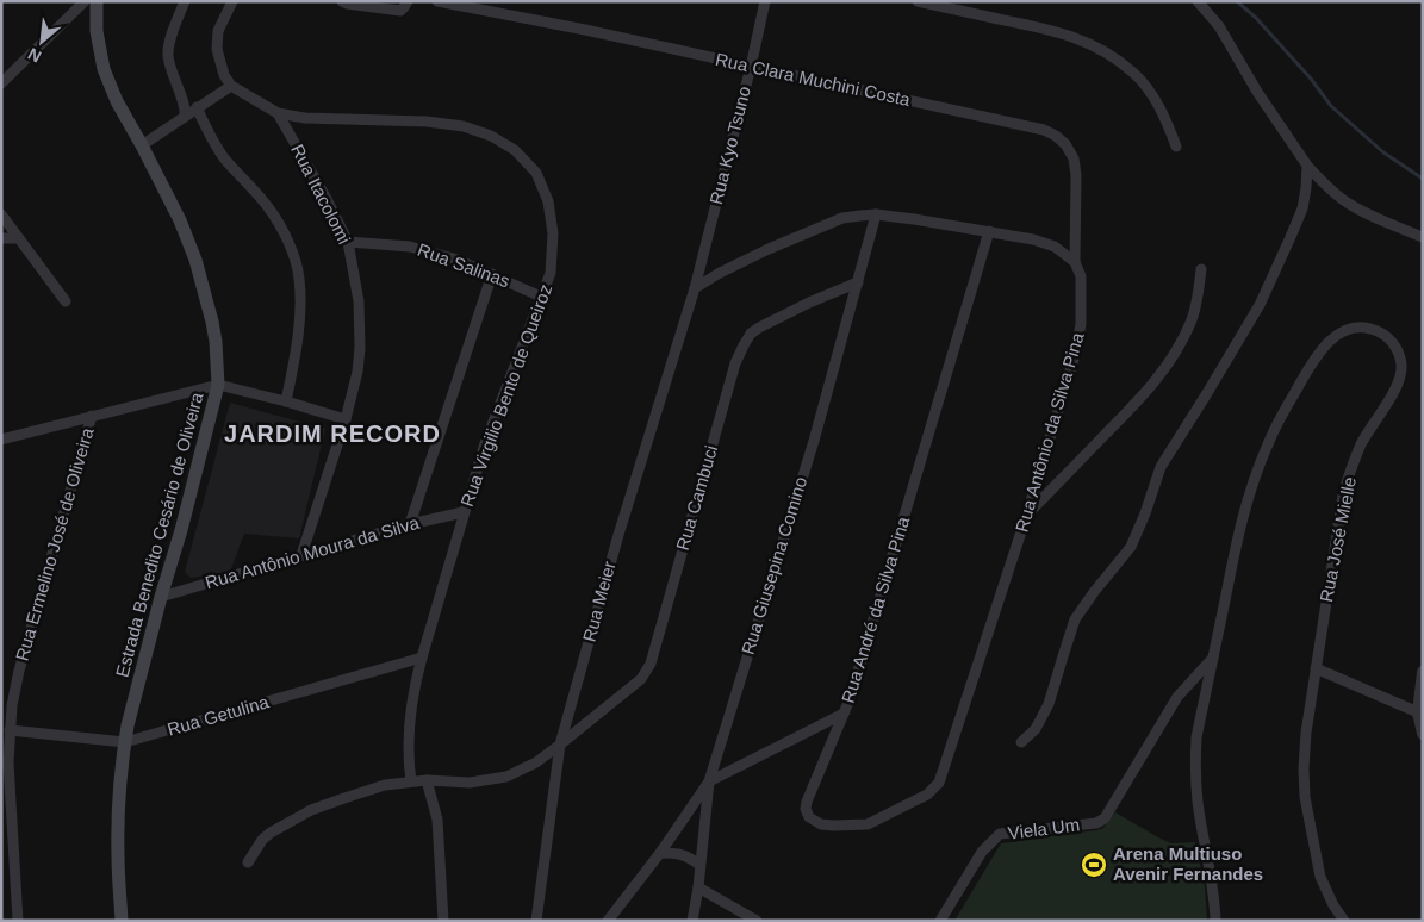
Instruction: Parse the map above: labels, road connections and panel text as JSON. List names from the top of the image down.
{
  "streets": {
    "main road": ["Estrada Benedito Cesário de Oliveira"],
    "street": [
      "Rua Clara Muchini Costa",
      "Rua Kyo Tsuno",
      "Rua Itacolomi",
      "Rua Salinas",
      "Rua Virgilio Bento de Queiroz",
      "Rua Antônio da Silva Pina",
      "Rua Cambuci",
      "Rua José Mielle",
      "Rua Ermelino José de Oliveira",
      "Rua Antônio Moura da Silva",
      "Rua Giusepina Comino",
      "Rua Meier",
      "Rua André da Silva Pina",
      "Rua Getulina",
      "Viela Um"
    ]
  },
  "crossings": [
    ["Rua Clara Muchini Costa", "Rua Kyo Tsuno"],
    ["Rua Clara Muchini Costa", "Rua Antônio da Silva Pina"],
    ["Rua Kyo Tsuno", "Rua Meier"],
    ["Rua Itacolomi", "Rua Salinas"],
    ["Rua Itacolomi", "Rua Virgilio Bento de Queiroz"],
    ["Rua Itacolomi", "Rua Antônio Moura da Silva"],
    ["Rua Salinas", "Rua Virgilio Bento de Queiroz"],
    ["Rua Virgilio Bento de Queiroz", "Rua Cambuci"],
    ["Rua Virgilio Bento de Queiroz", "Rua Antônio Moura da Silva"],
    ["Rua Virgilio Bento de Queiroz", "Rua Getulina"],
    ["Rua Antônio da Silva Pina", "Rua André da Silva Pina"],
    ["Rua Cambuci", "Rua Giusepina Comino"],
    ["Rua Cambuci", "Rua Meier"],
    ["Estrada Benedito Cesário de Oliveira", "Rua Antônio Moura da Silva"],
    ["Estrada Benedito Cesário de Oliveira", "Rua Getulina"],
    ["Rua José Mielle", "Viela Um"],
    ["Rua Ermelino José de Oliveira", "Rua Getulina"],
    ["Rua Giusepina Comino", "Rua André da Silva Pina"]
  ],
  "districts": ["JARDIM RECORD"],
  "places": {
    "sports": ["Arena Multiuso Avenir Fernandes"]
  },
  "north": "bottom left"
}
